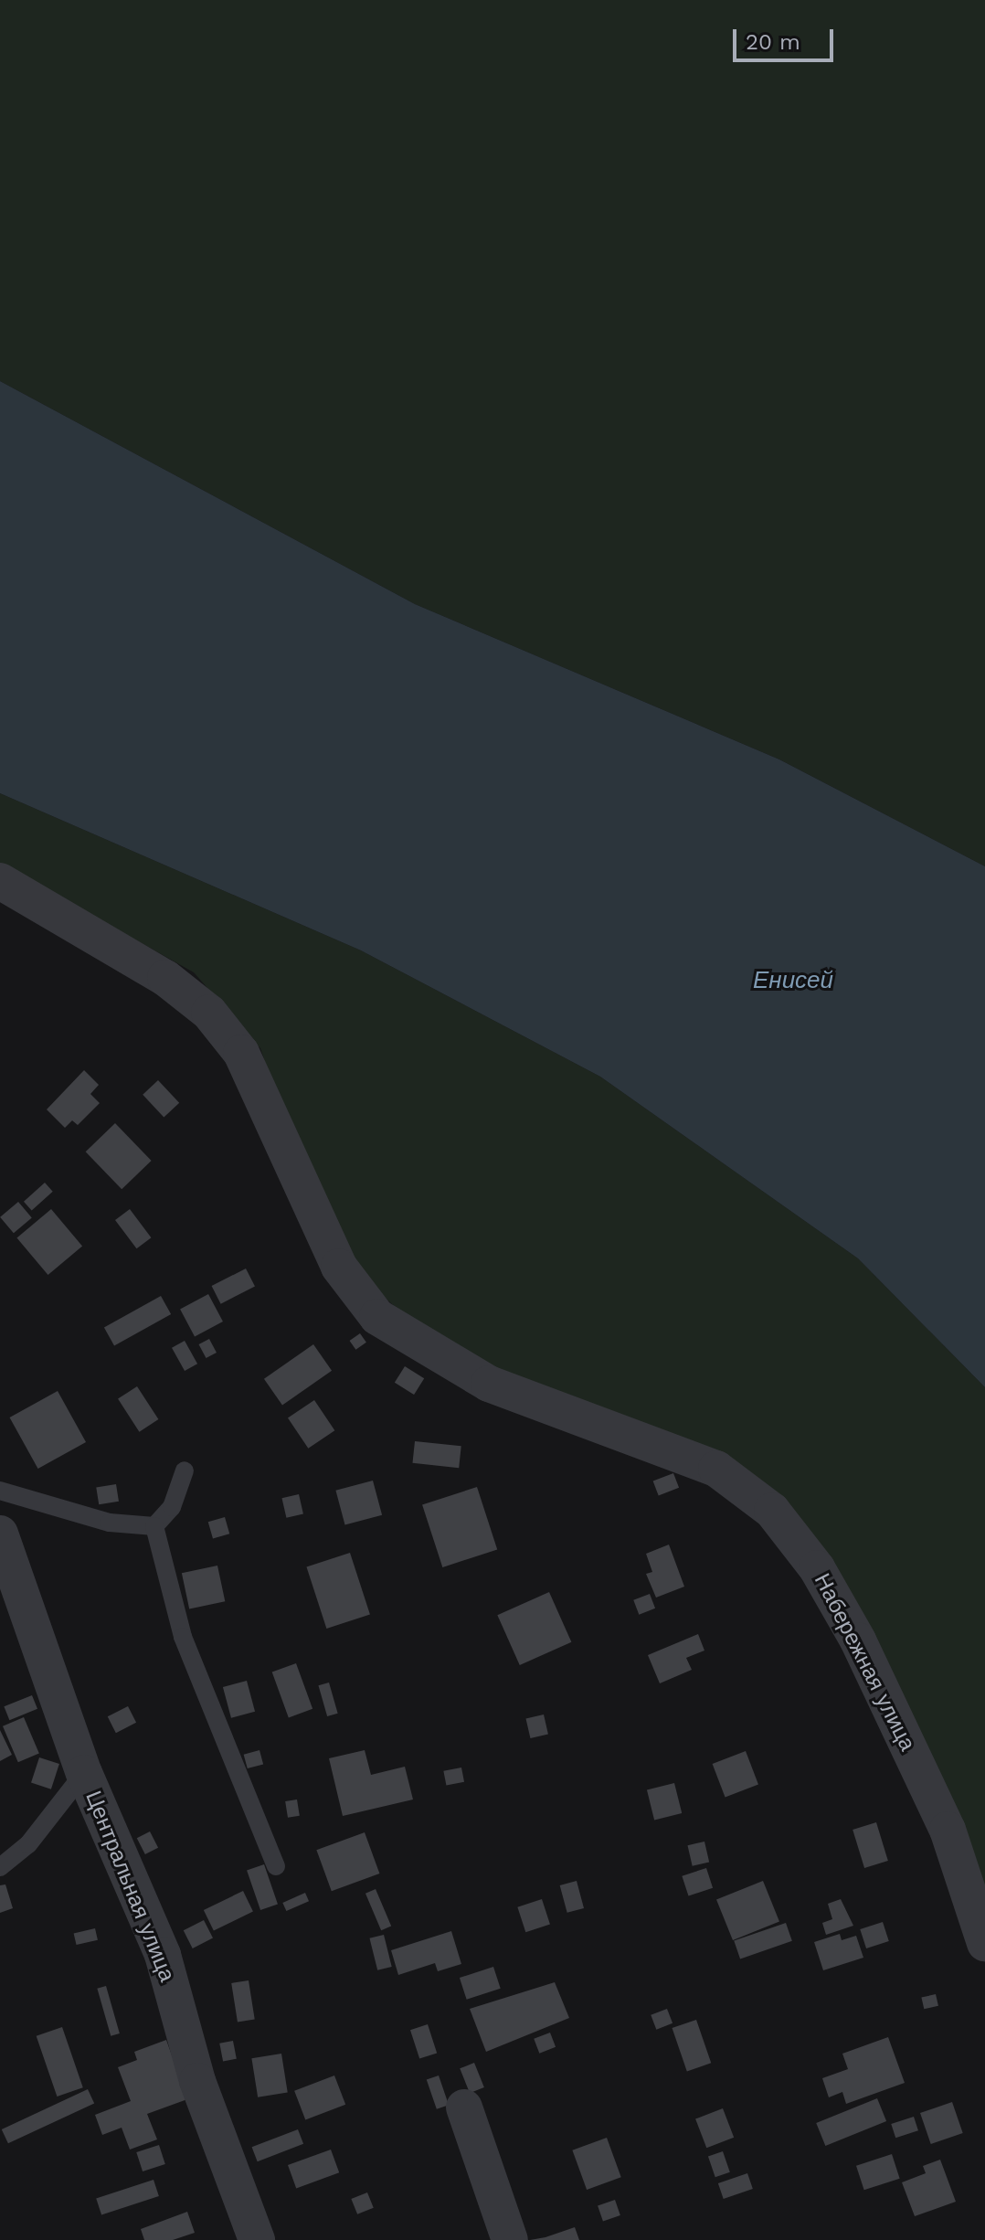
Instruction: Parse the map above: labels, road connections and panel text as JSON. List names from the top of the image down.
{
  "streets": {
    "street": ["Набережная улица", "Центральная улица"]
  },
  "water": ["Енисей"],
  "scale_bar": "20 m"
}
